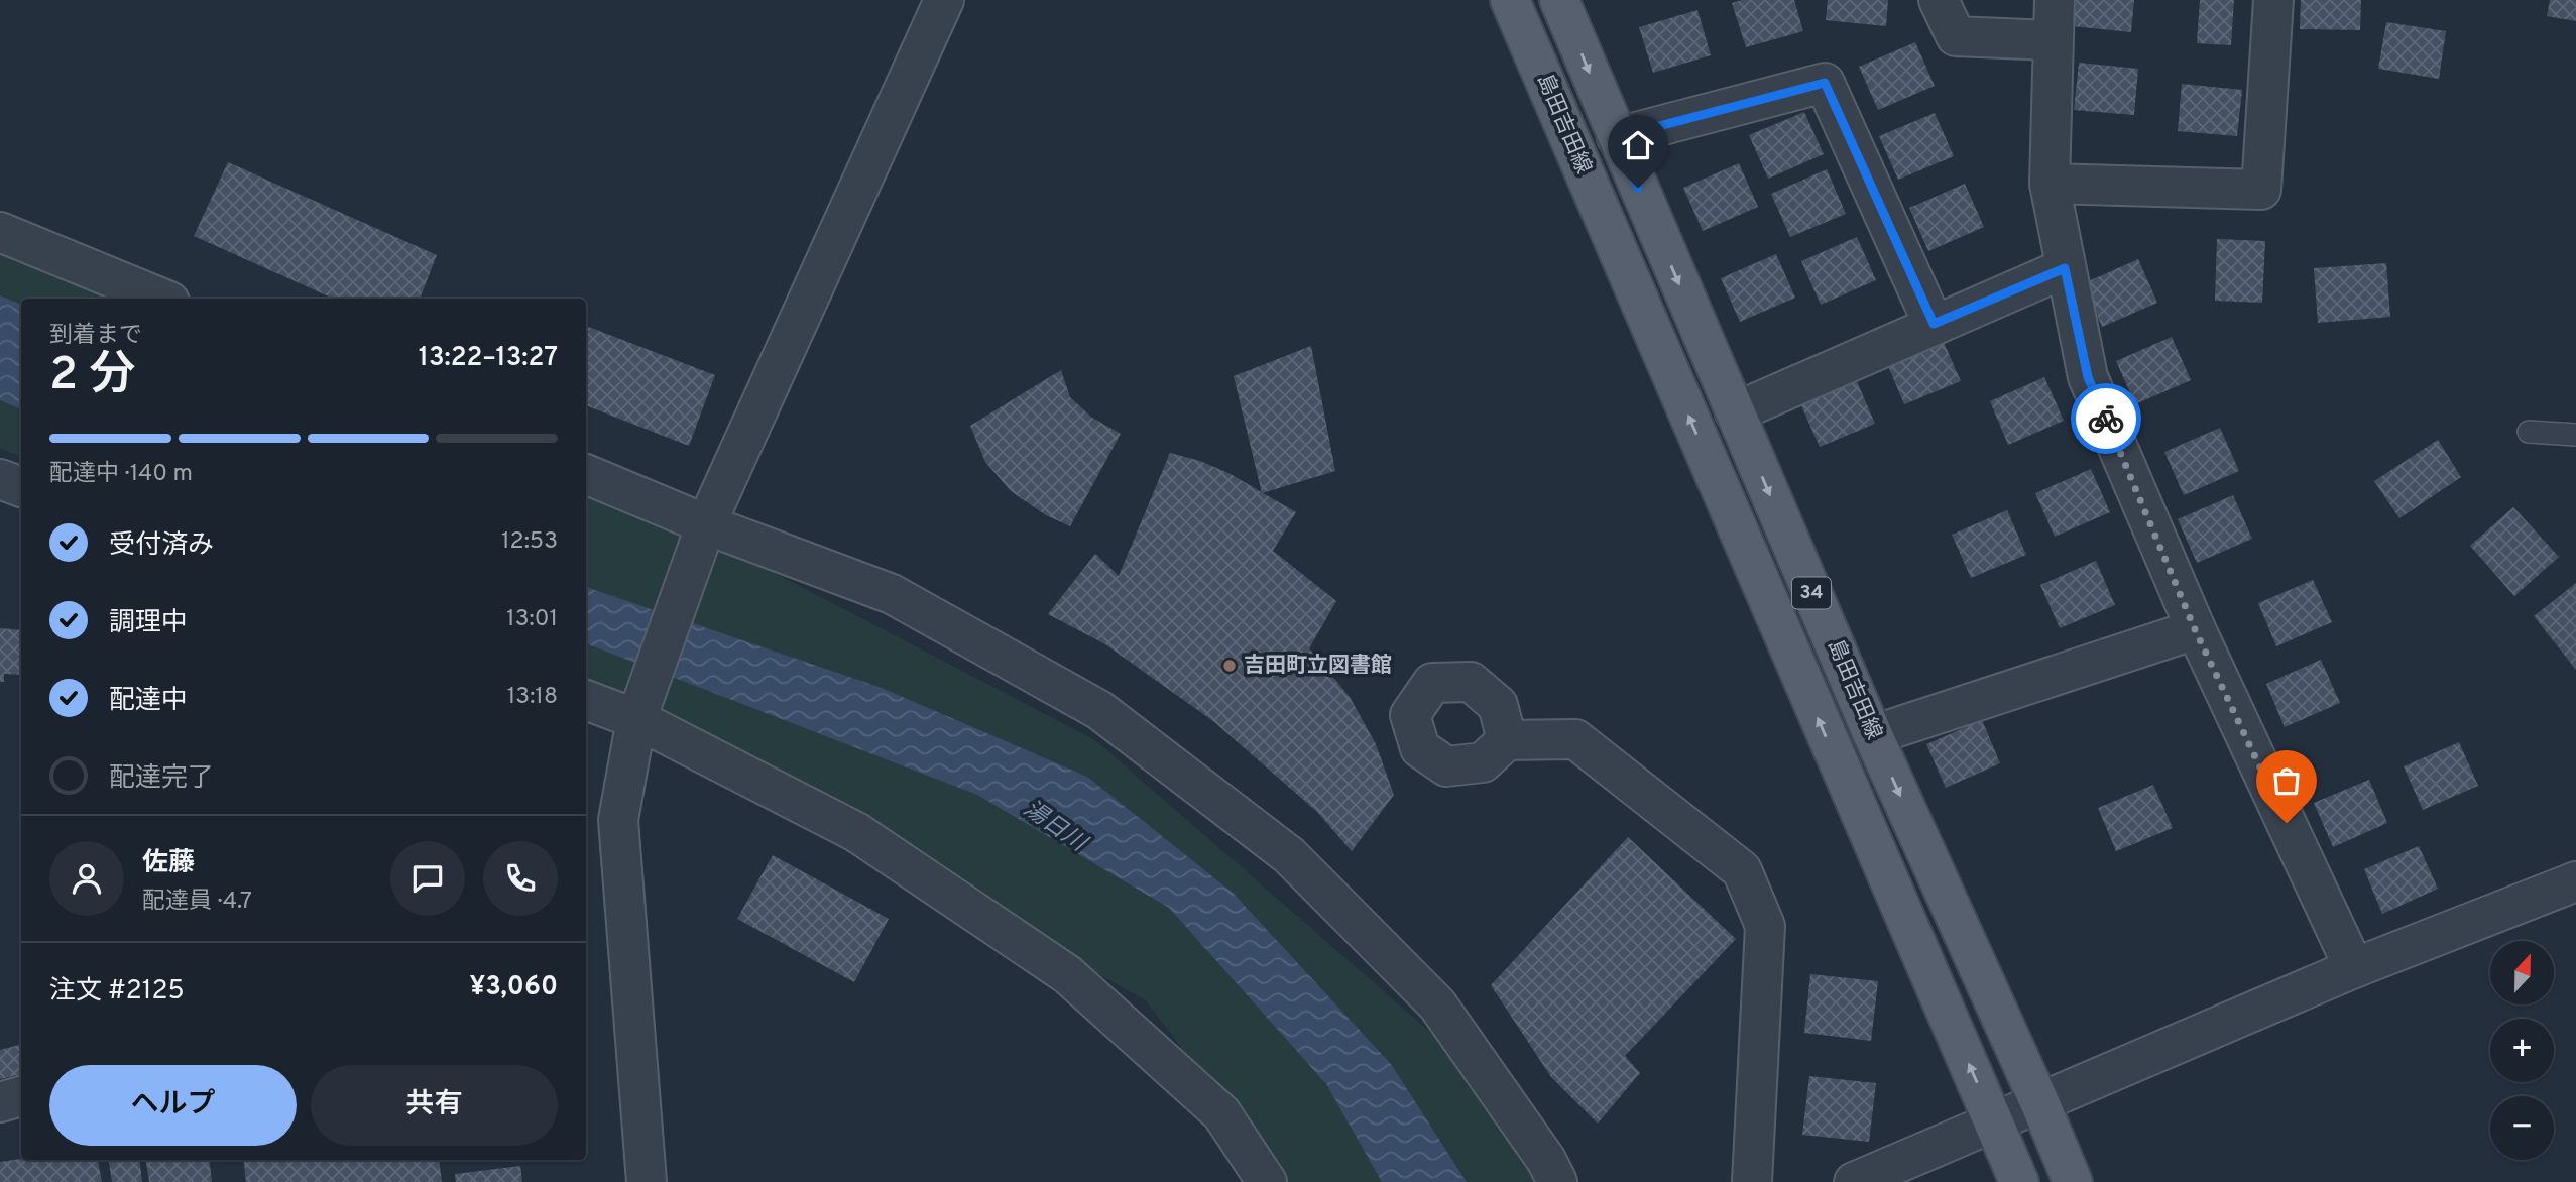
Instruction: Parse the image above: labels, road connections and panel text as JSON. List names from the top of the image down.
{
  "streets": {
    "main road": ["島田吉田線", "34"]
  },
  "water": ["湯日川"],
  "places": ["吉田町立図書館"],
  "north": "top",
  "page": {
    "heading": ["2 分", "到着まで", "13:22–13:27"],
    "panel": [
      "佐藤",
      "配達員 · 4.7",
      "注文 #2125",
      "¥3,060"
    ],
    "bar": "配達中 · 140 m",
    "list": [
      ["受付済み", "12:53"],
      ["調理中", "13:01"],
      ["配達中", "13:18"],
      "配達完了"
    ],
    "map_buttons": ["+", "−"],
    "buttons": ["ヘルプ", "共有"]
  }
}
